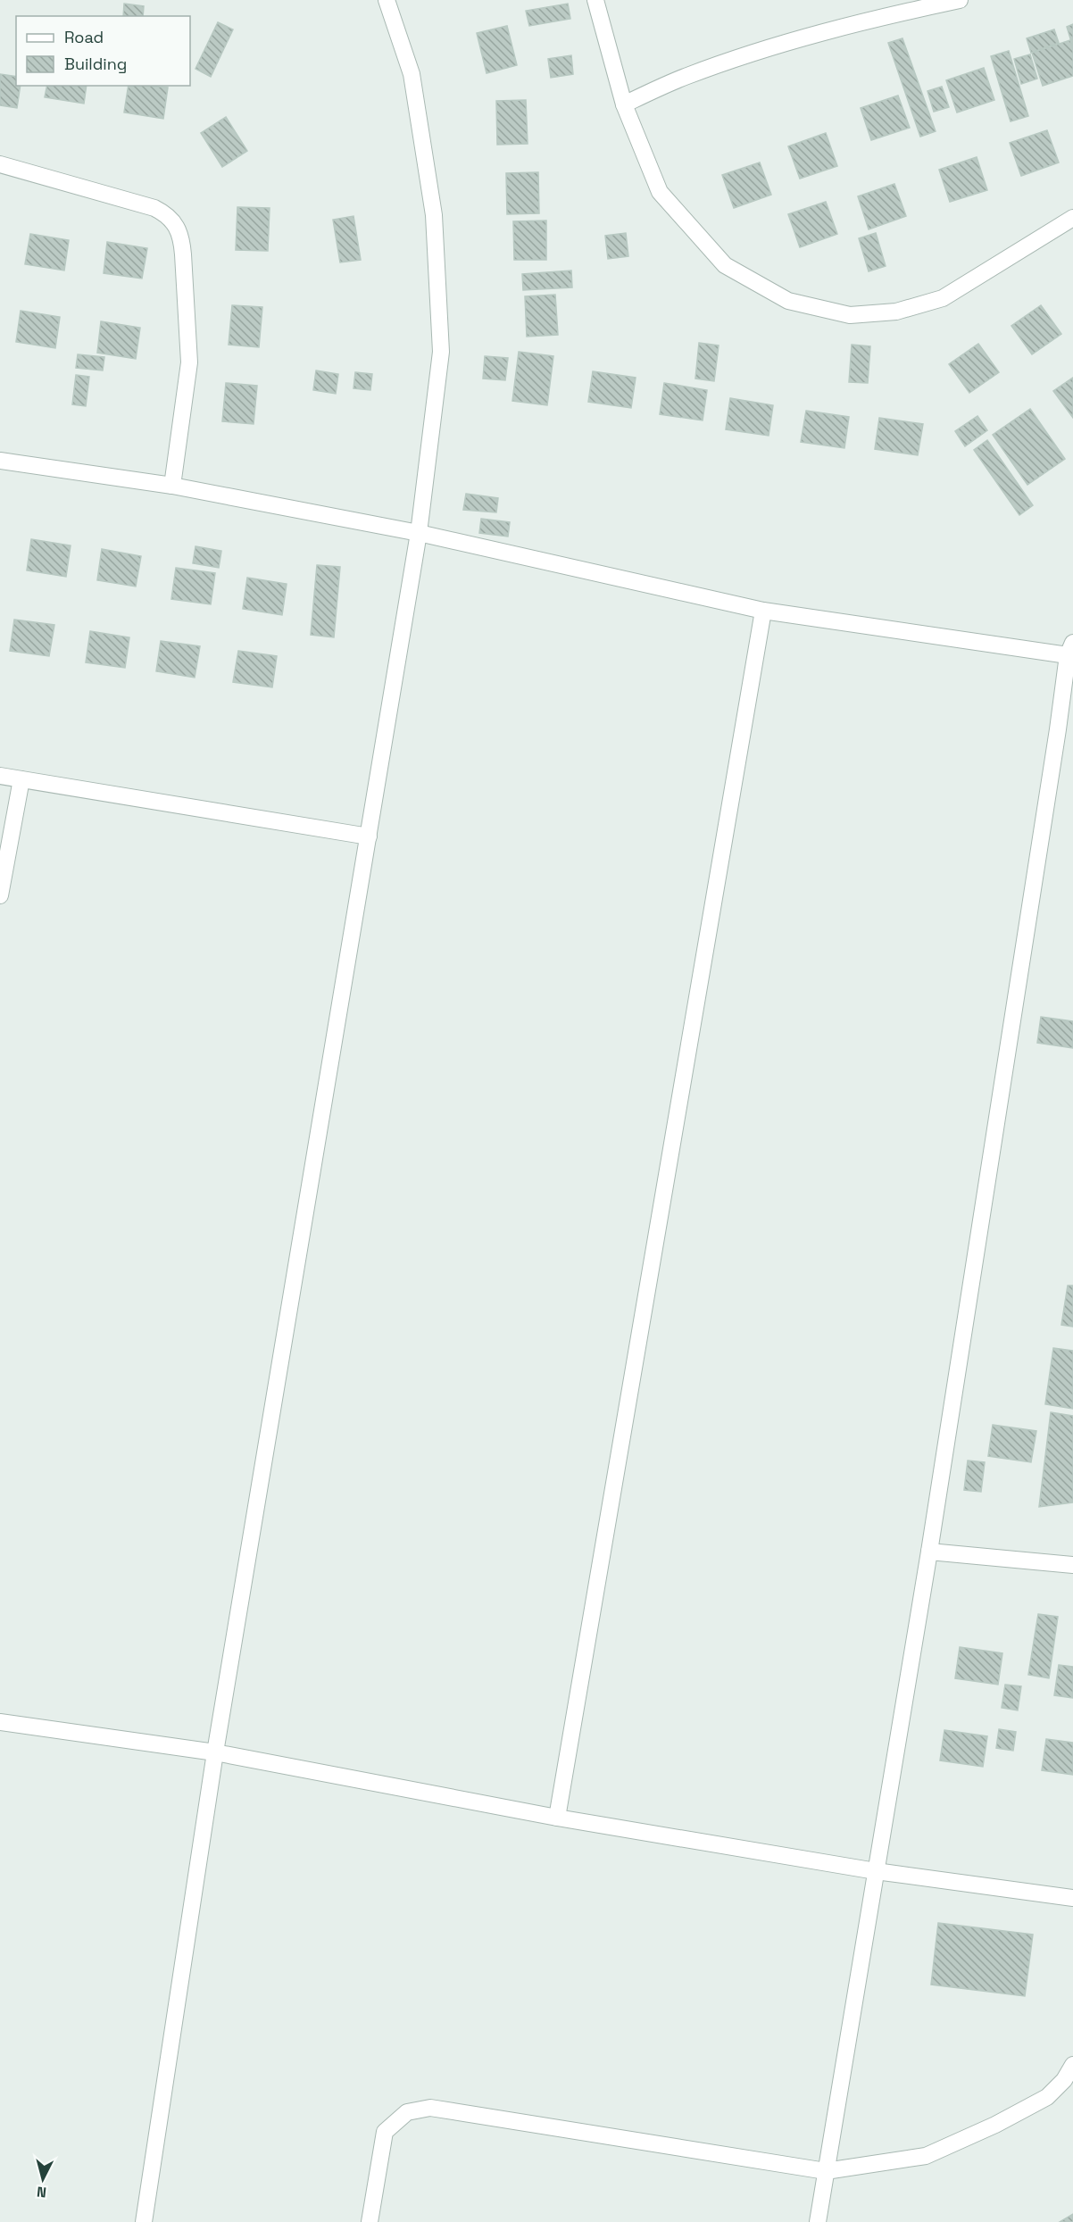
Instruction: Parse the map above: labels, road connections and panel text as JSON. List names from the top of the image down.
{
  "legend": ["Road", "Building"],
  "north": "bottom"
}
